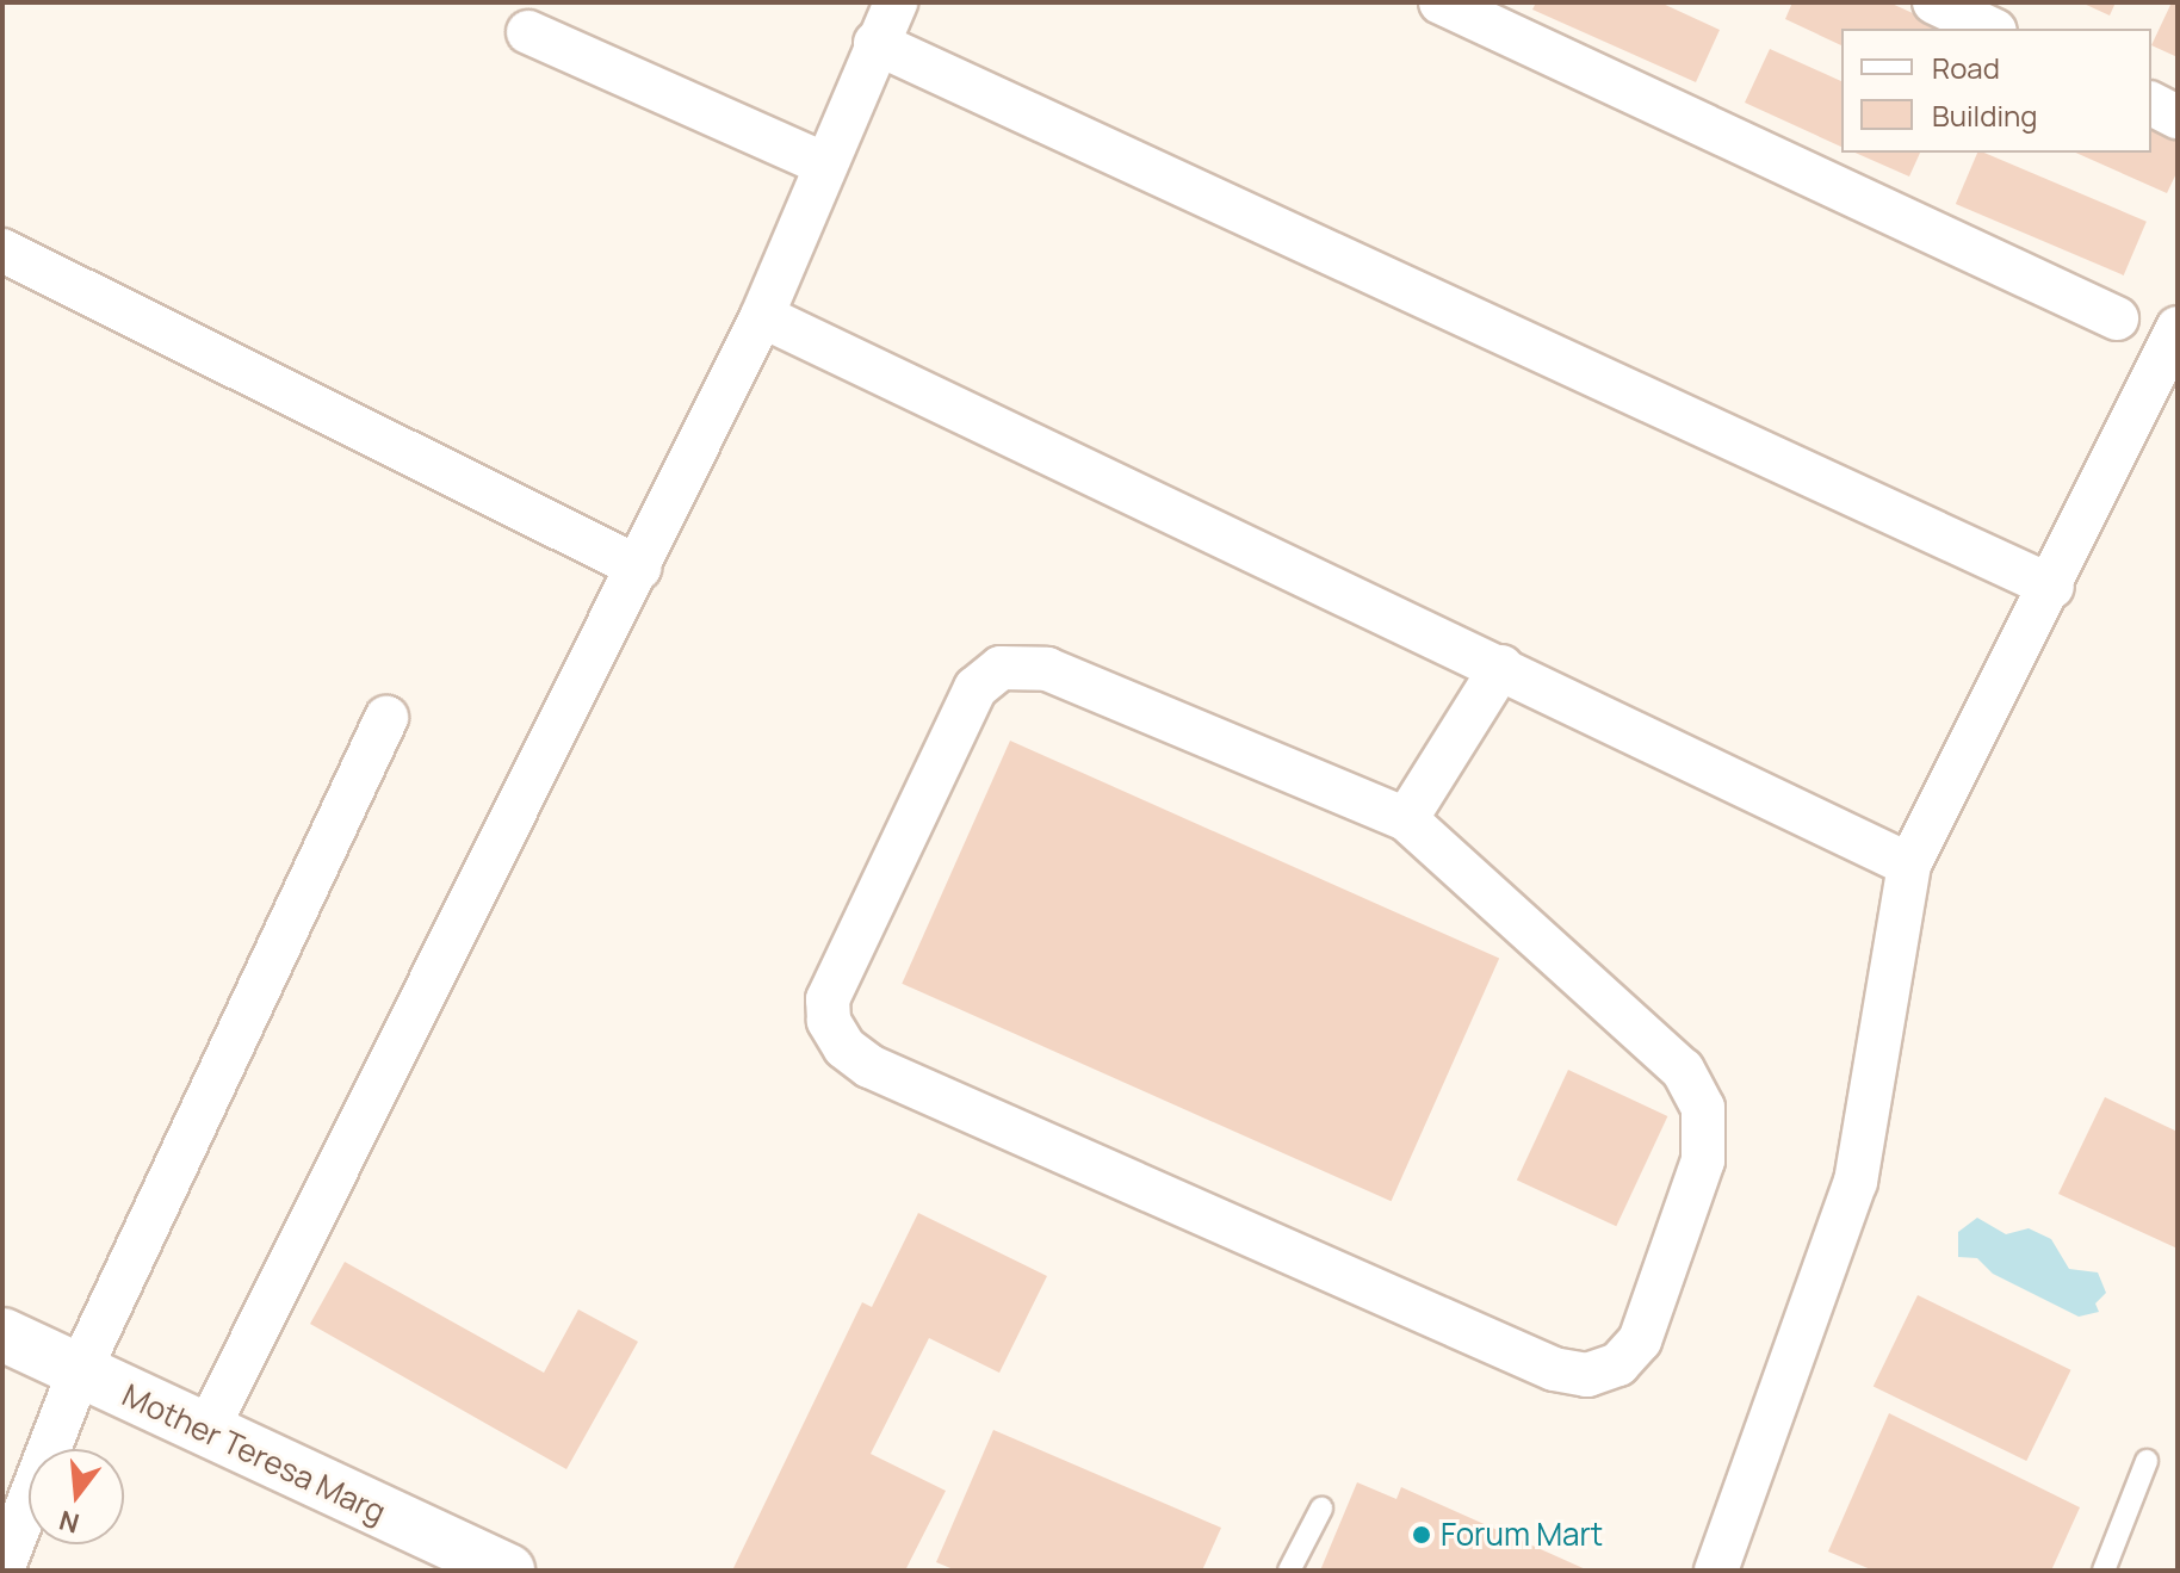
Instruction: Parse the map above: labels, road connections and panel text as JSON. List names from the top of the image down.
{
  "streets": {
    "street": ["Mother Teresa Marg"]
  },
  "places": ["Forum Mart"],
  "legend": ["Road", "Building"],
  "north": "bottom"
}
